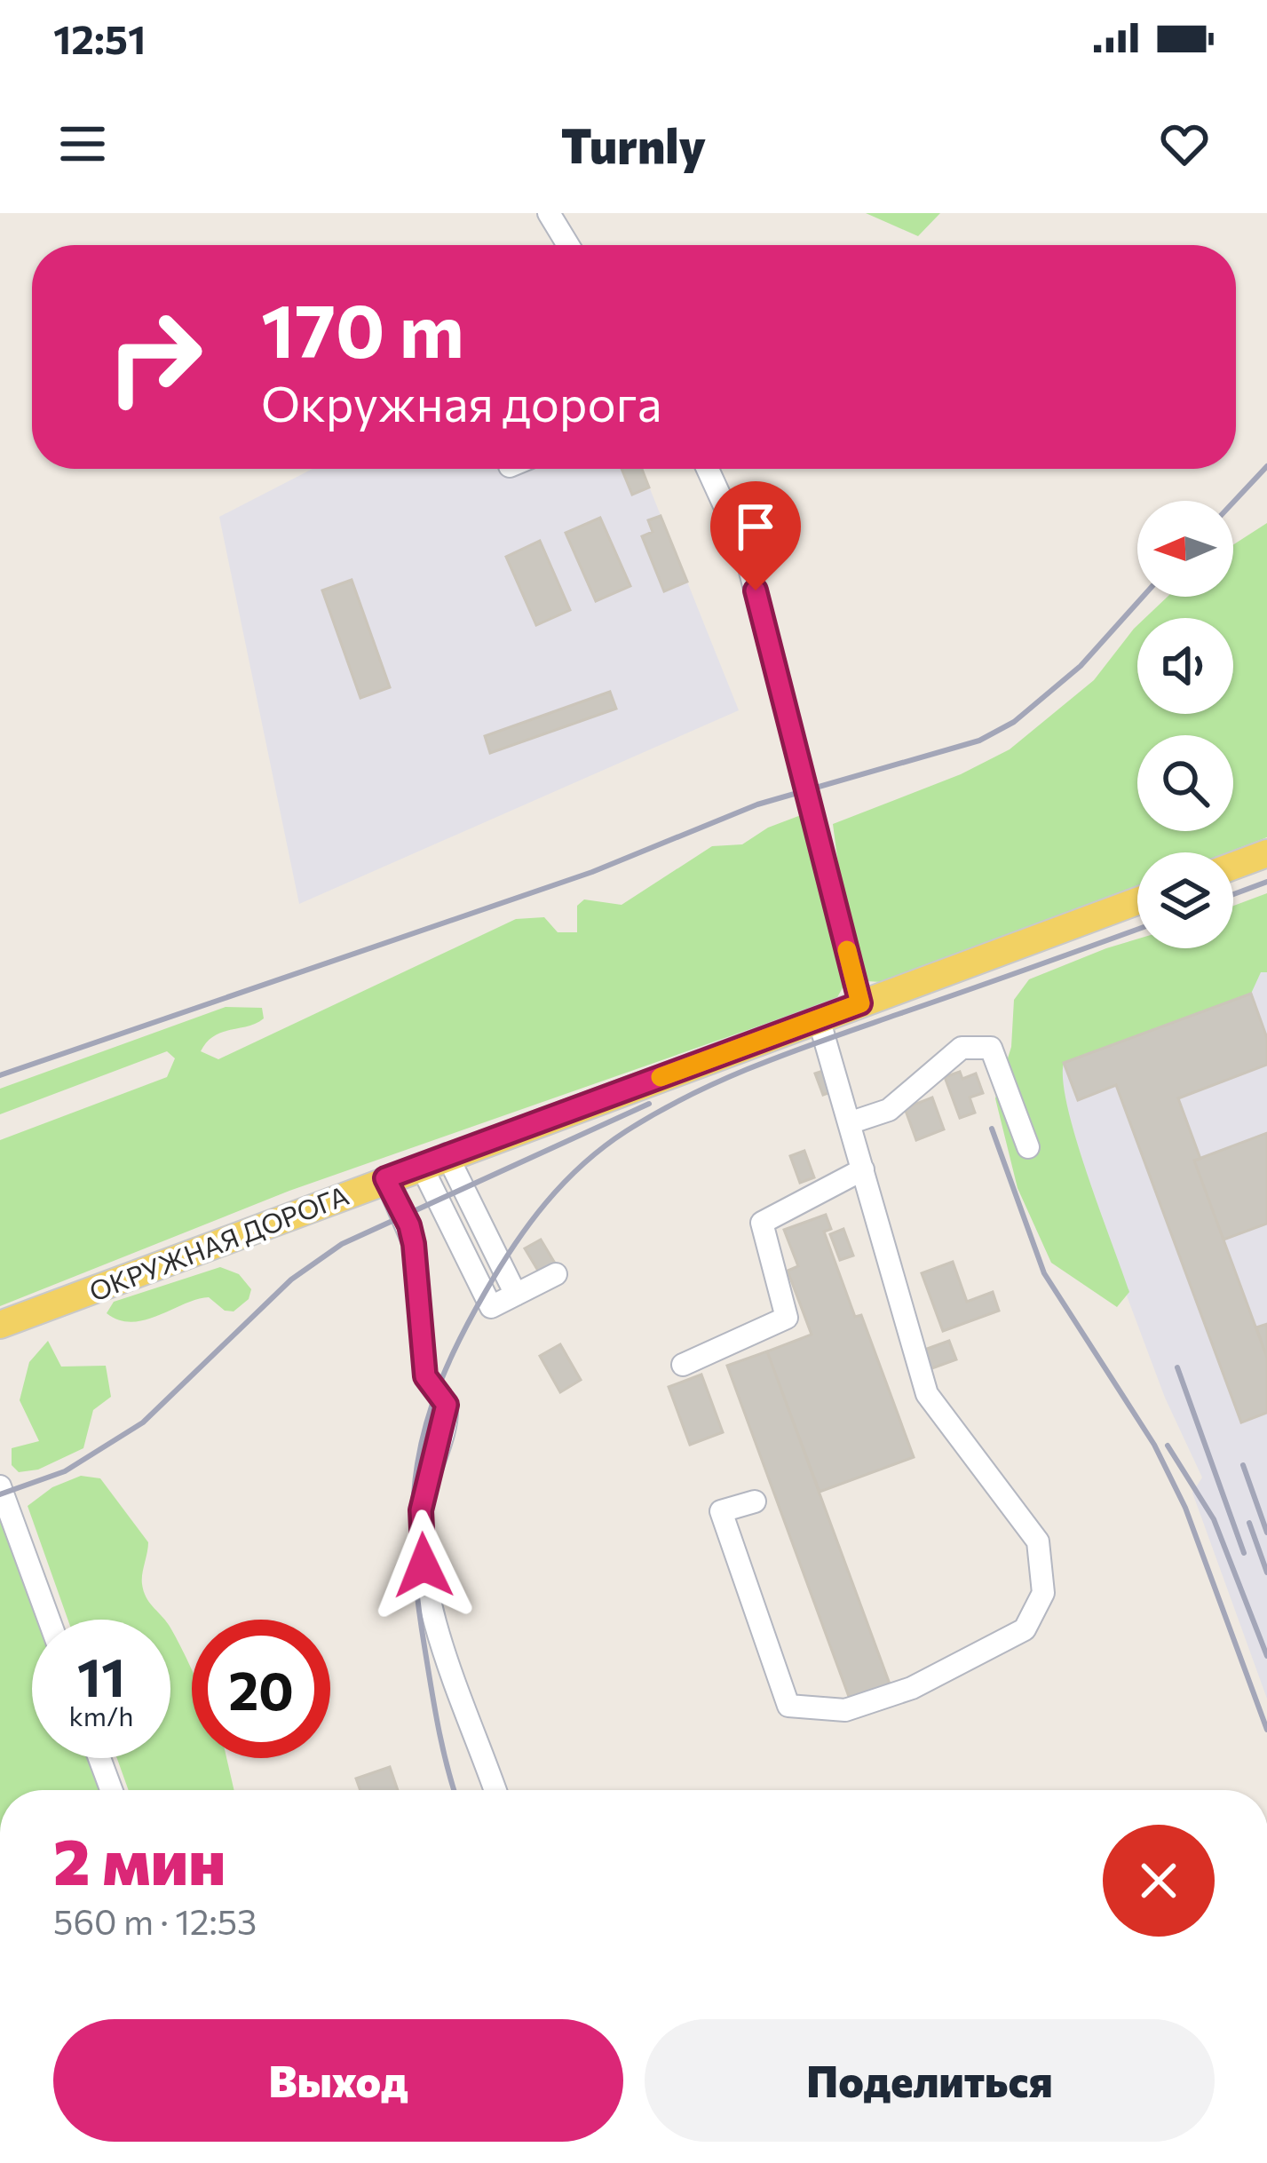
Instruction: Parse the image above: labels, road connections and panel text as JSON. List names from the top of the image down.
{
  "streets": {
    "main road": ["ОКРУЖНАЯ ДОРОГА"]
  },
  "north": "left",
  "page": {
    "status": "12:51",
    "header": "Turnly",
    "turn": ["170 m", "Окружная дорога"],
    "speed": "11 km/h",
    "limit": "20",
    "heading": ["2 мин", "560 m · 12:53"],
    "buttons": ["Выход", "Поделиться"]
  }
}
